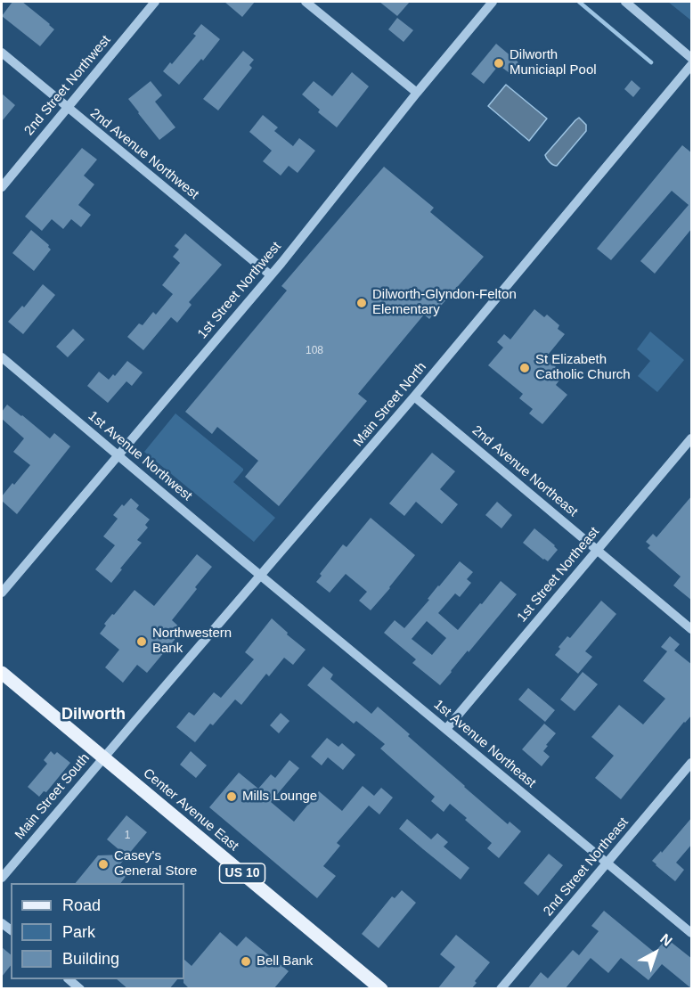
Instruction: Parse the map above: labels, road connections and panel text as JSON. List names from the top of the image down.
{
  "streets": {
    "main road": ["Center Avenue East", "US 10"],
    "street": [
      "2nd Street Northwest",
      "2nd Avenue Northwest",
      "1st Street Northwest",
      "Main Street North",
      "1st Avenue Northwest",
      "2nd Avenue Northeast",
      "1st Street Northeast",
      "1st Avenue Northeast",
      "Main Street South",
      "2nd Street Northeast"
    ]
  },
  "crossings": [
    ["2nd Street Northwest", "2nd Avenue Northwest"],
    ["2nd Avenue Northwest", "1st Street Northwest"],
    ["1st Street Northwest", "1st Avenue Northwest"],
    ["Main Street North", "1st Avenue Northwest"],
    ["Main Street North", "2nd Avenue Northeast"],
    ["Main Street North", "1st Avenue Northeast"],
    ["Main Street North", "Main Street South"],
    ["Main Street North", "Center Avenue East"],
    ["Main Street North", "US 10"],
    ["1st Avenue Northwest", "1st Avenue Northeast"],
    ["2nd Avenue Northeast", "1st Street Northeast"],
    ["1st Street Northeast", "1st Avenue Northeast"],
    ["1st Avenue Northeast", "2nd Street Northeast"],
    ["Main Street South", "Center Avenue East"],
    ["Main Street South", "US 10"],
    ["Center Avenue East", "US 10"]
  ],
  "districts": ["Dilworth"],
  "places": [
    "Dilworth Municiapl Pool",
    "Dilworth-Glyndon-Felton Elementary",
    "St Elizabeth Catholic Church",
    "Northwestern Bank",
    "Mills Lounge",
    "Casey's General Store",
    "Bell Bank"
  ],
  "house_numbers": ["108", "1"],
  "legend": ["Road", "Park", "Building"],
  "north": "top right"
}
